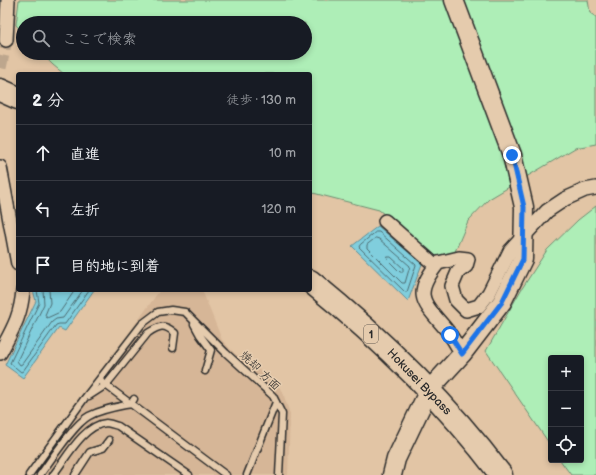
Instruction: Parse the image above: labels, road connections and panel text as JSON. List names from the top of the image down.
{
  "streets": {
    "highway": ["1", "Hokusei Bypass"],
    "lane": ["焼却 方面"]
  },
  "page": {
    "search": "ここで検索",
    "heading": ["2 分", "徒歩 · 130 m"],
    "list": [
      ["直進", "10 m"],
      ["左折", "120 m"],
      "目的地に到着"
    ],
    "map_buttons": ["+", "−"]
  }
}
